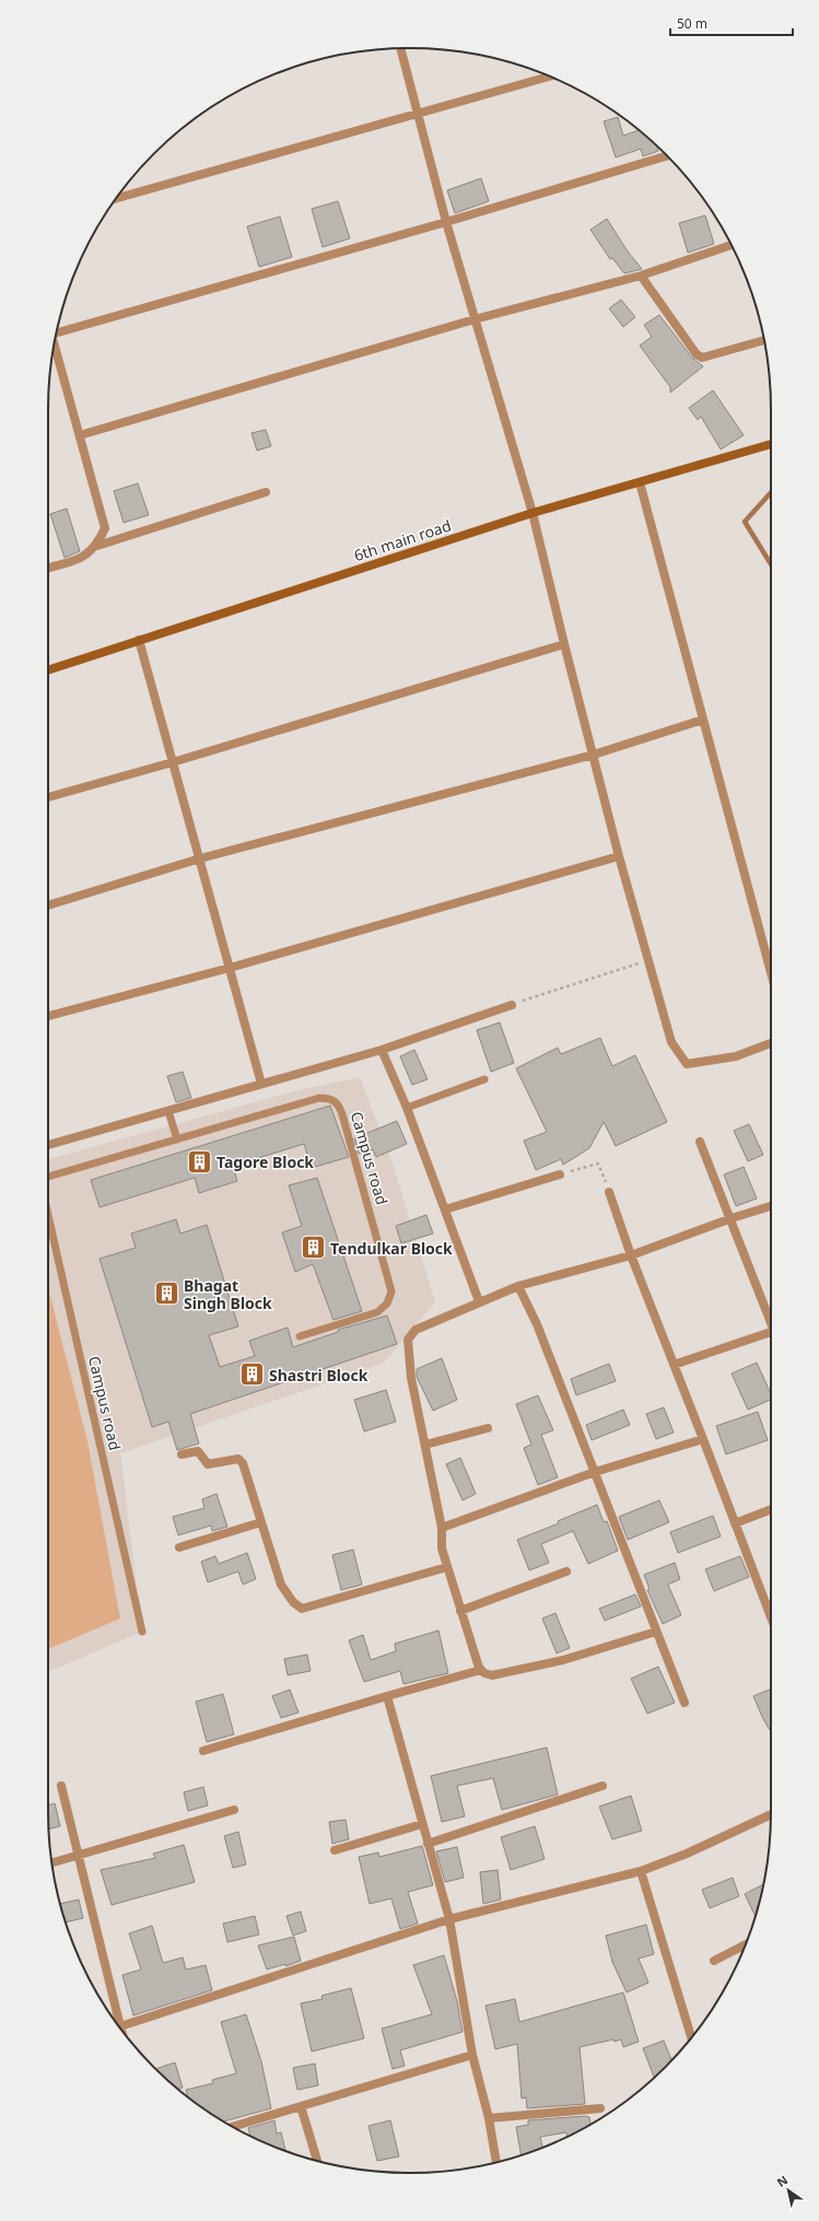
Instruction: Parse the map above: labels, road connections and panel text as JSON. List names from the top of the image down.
{
  "streets": {
    "street": ["6th main road"],
    "lane": ["Campus road"]
  },
  "places": {
    "building": [
      "Tagore Block",
      "Tendulkar Block",
      "Bhagat Singh Block",
      "Shastri Block"
    ]
  },
  "scale_bar": "50 m",
  "north": "top left"
}
